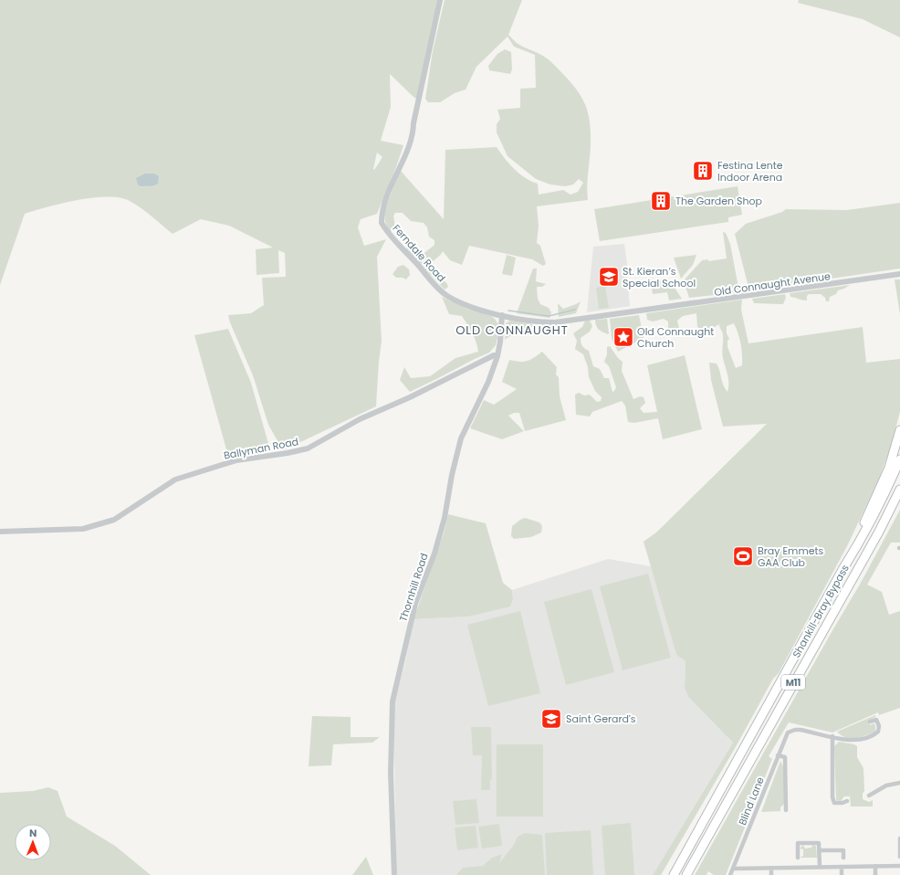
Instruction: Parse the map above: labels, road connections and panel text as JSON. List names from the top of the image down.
{
  "streets": {
    "highway": ["Shankill-Bray Bypass", "M11"],
    "street": [
      "Ferndale Road",
      "Old Connaught Avenue",
      "Ballyman Road",
      "Thornhill Road",
      "Blind Lane"
    ]
  },
  "crossings": [
    ["Ferndale Road", "Old Connaught Avenue"],
    ["Ferndale Road", "Thornhill Road"],
    ["Ballyman Road", "Thornhill Road"]
  ],
  "districts": ["OLD CONNAUGHT"],
  "places": {
    "building": ["Festina Lente Indoor Arena", "The Garden Shop"],
    "school or university": ["St. Kieran’s Special School", "Saint Gerard's"],
    "place": ["Old Connaught Church"],
    "sports": ["Bray Emmets GAA Club"]
  },
  "north": "top"
}
